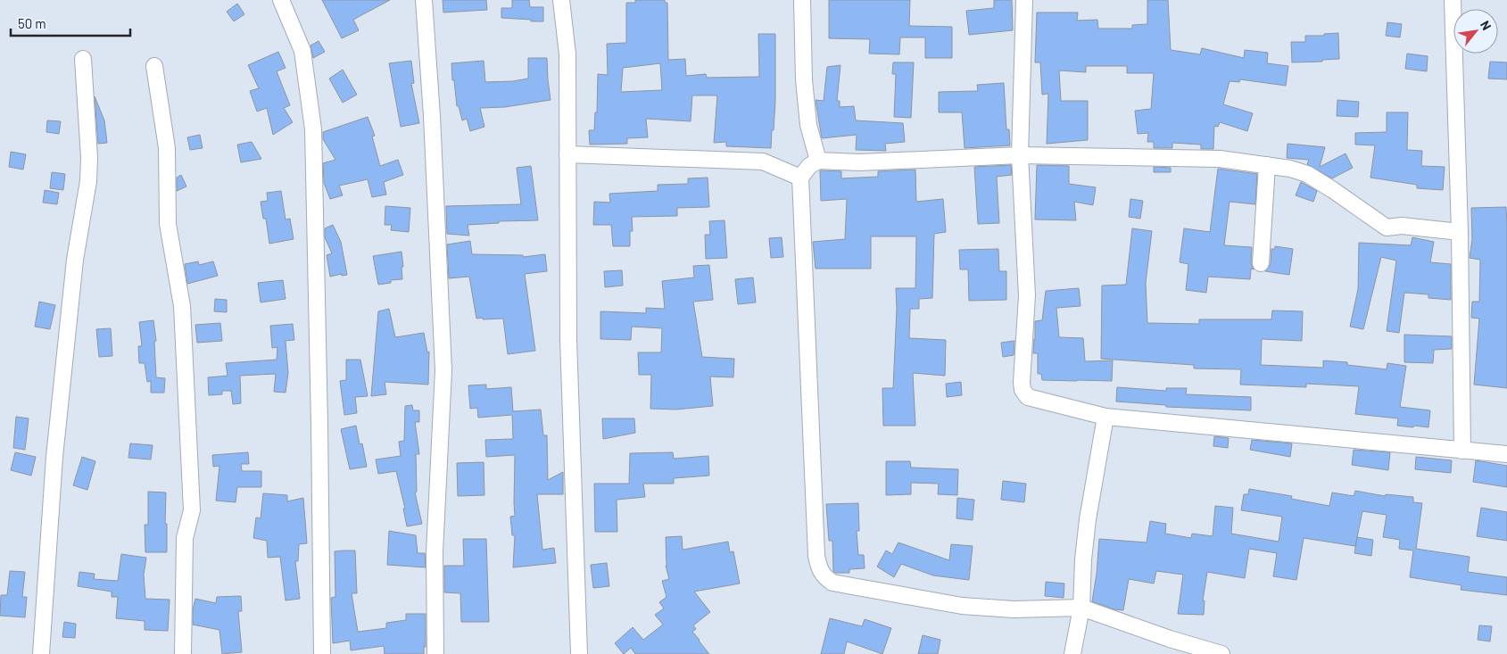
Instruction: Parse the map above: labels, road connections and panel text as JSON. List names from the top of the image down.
{
  "scale_bar": "50 m",
  "north": "top right"
}
